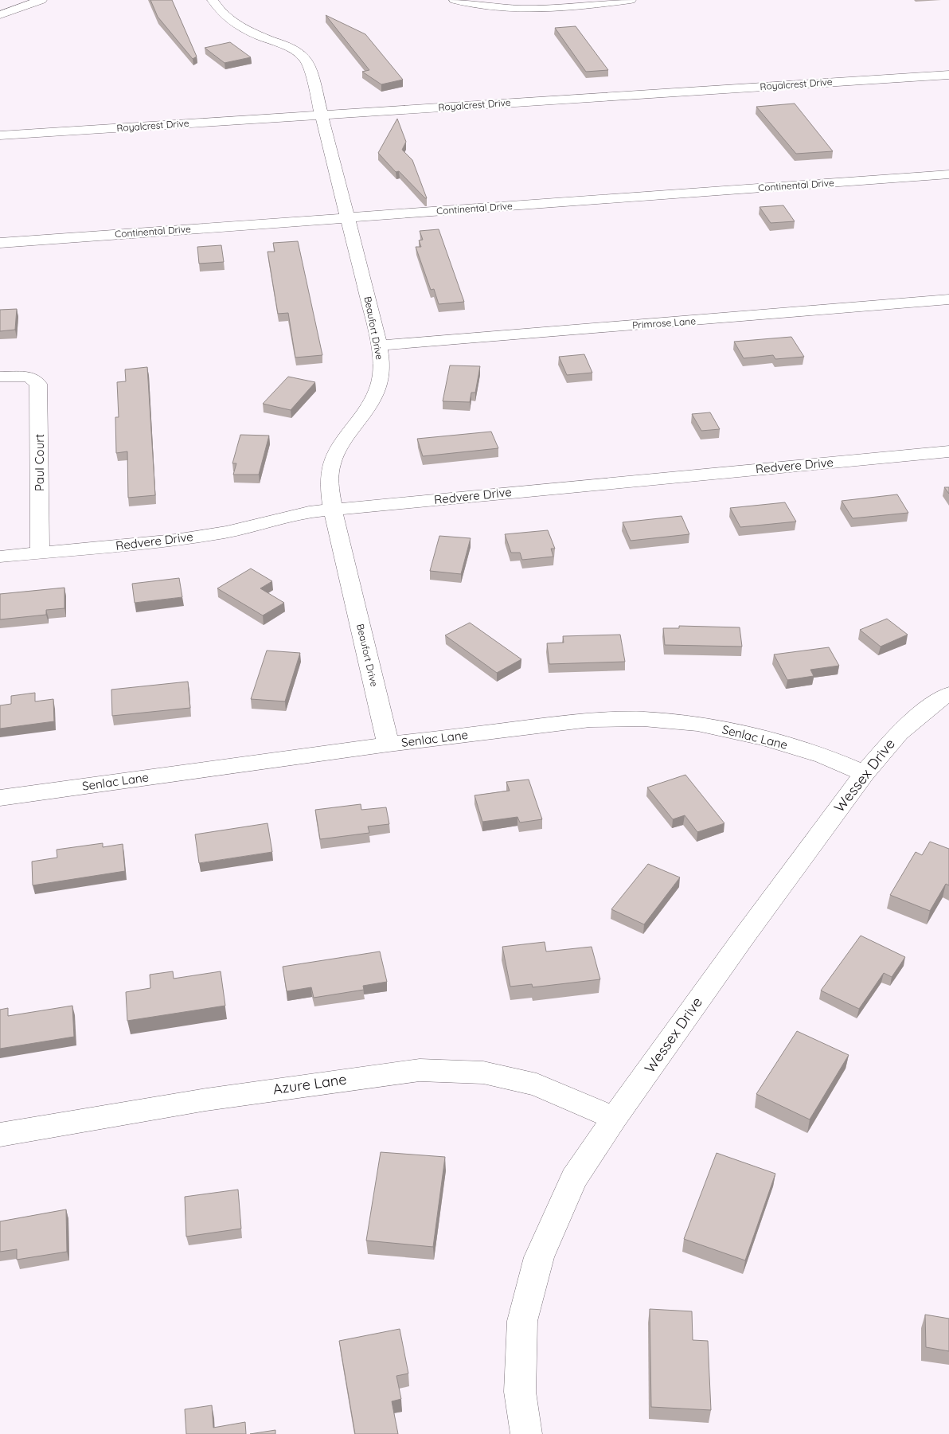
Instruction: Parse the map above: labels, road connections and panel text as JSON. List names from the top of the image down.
{
  "streets": {
    "street": [
      "Royalcrest Drive",
      "Continental Drive",
      "Primrose Lane",
      "Beaufort Drive",
      "Paul Court",
      "Redvere Drive",
      "Senlac Lane",
      "Wessex Drive",
      "Azure Lane"
    ]
  },
  "crossings": [
    ["Royalcrest Drive", "Beaufort Drive"],
    ["Continental Drive", "Beaufort Drive"],
    ["Primrose Lane", "Beaufort Drive"],
    ["Beaufort Drive", "Redvere Drive"],
    ["Beaufort Drive", "Senlac Lane"],
    ["Paul Court", "Redvere Drive"],
    ["Senlac Lane", "Wessex Drive"],
    ["Wessex Drive", "Azure Lane"]
  ]
}
